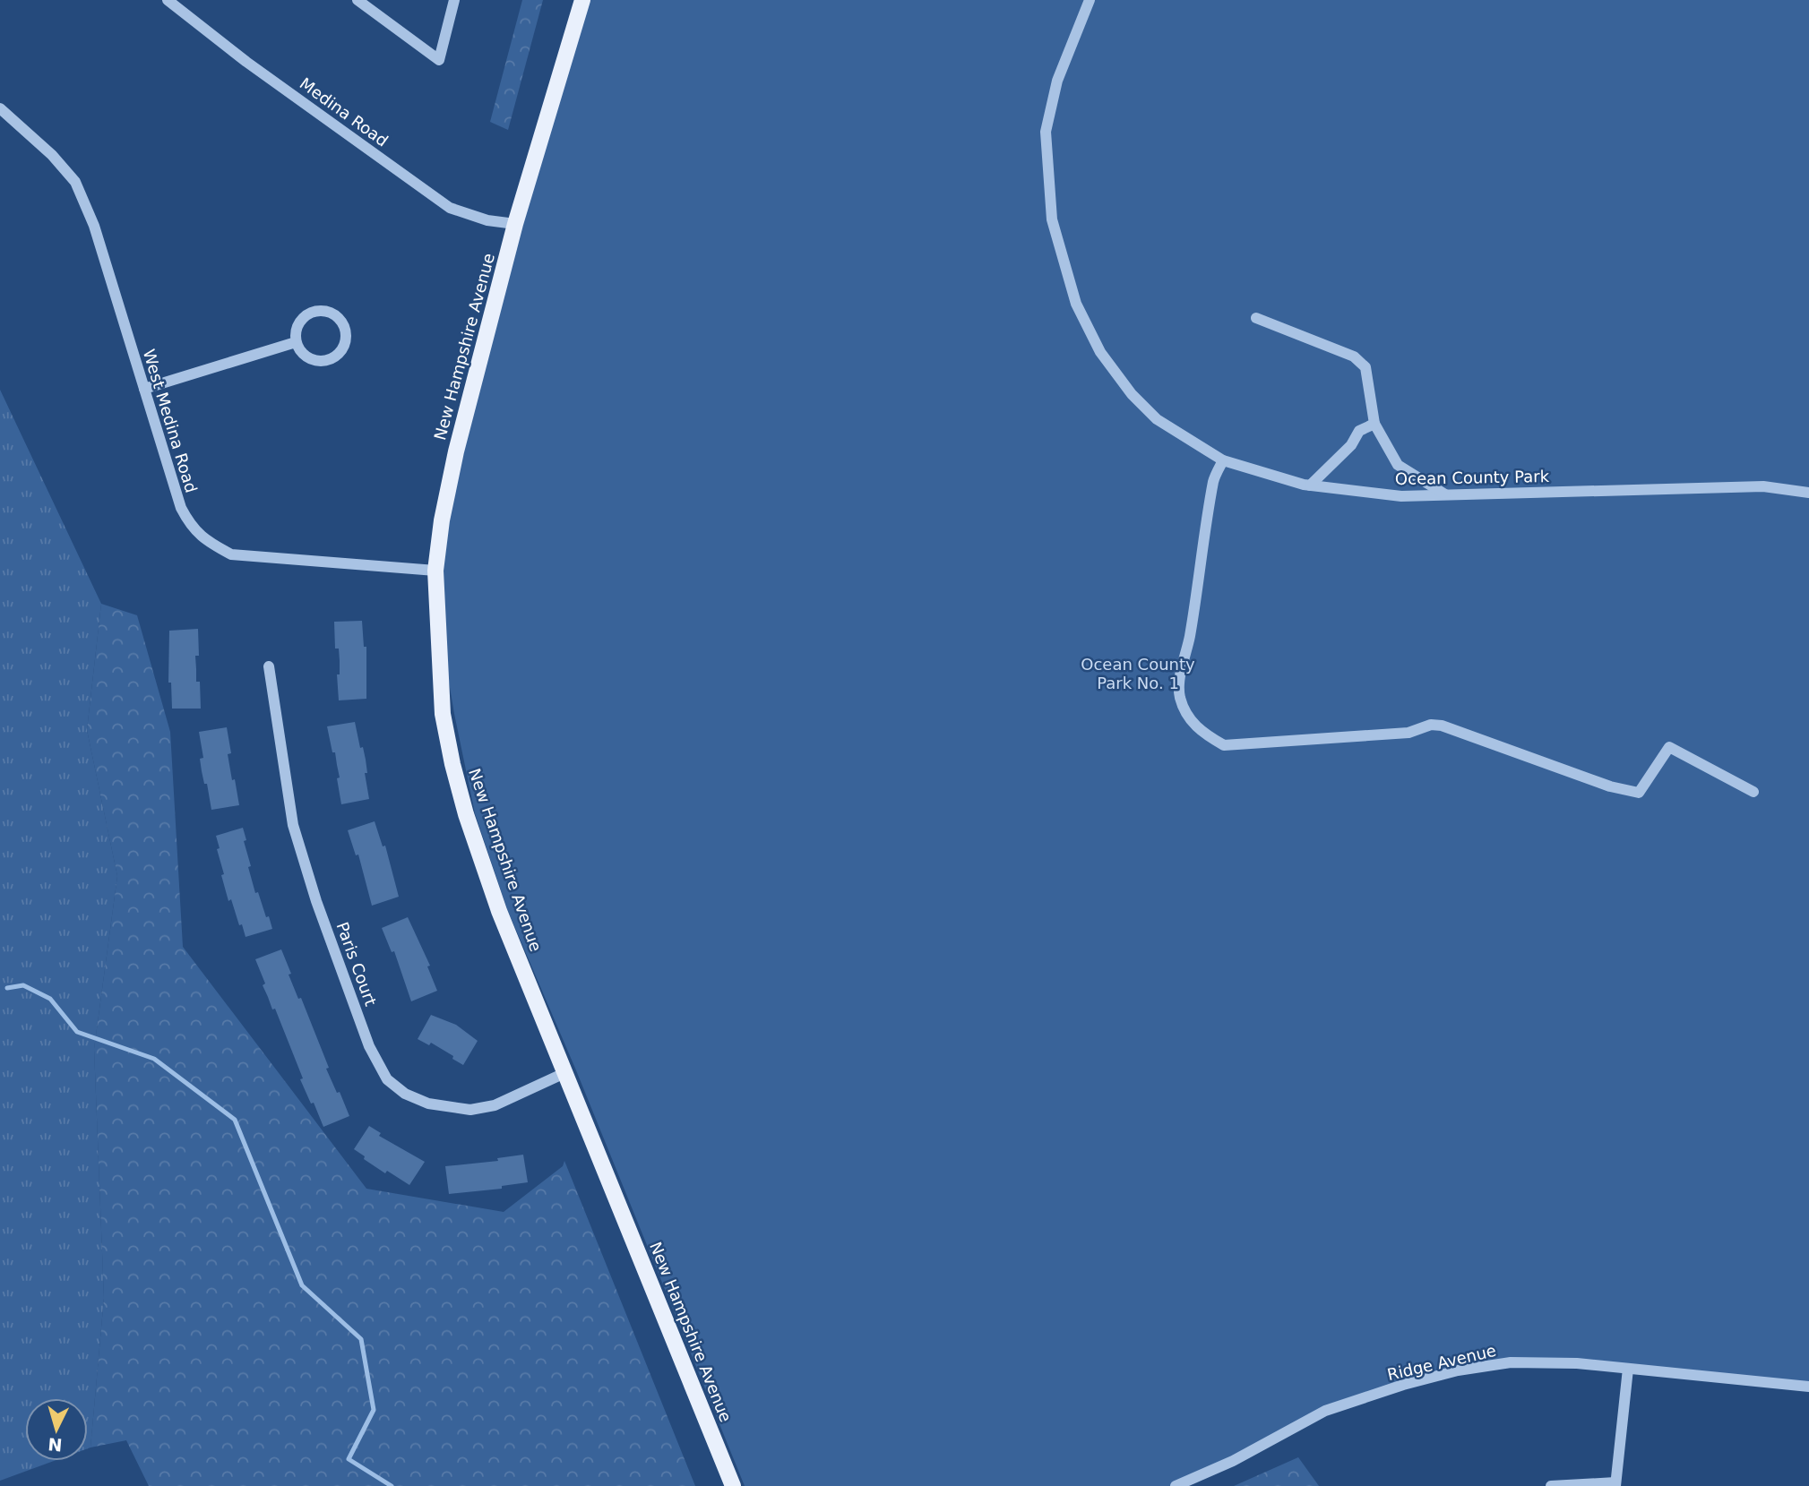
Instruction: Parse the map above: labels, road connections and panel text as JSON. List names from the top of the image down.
{
  "streets": {
    "main road": ["New Hampshire Avenue"],
    "street": [
      "Medina Road",
      "West Medina Road",
      "Ocean County Park",
      "Paris Court",
      "Ridge Avenue"
    ]
  },
  "crossings": [
    ["Medina Road", "New Hampshire Avenue"],
    ["New Hampshire Avenue", "West Medina Road"],
    ["New Hampshire Avenue", "Paris Court"]
  ],
  "parks": ["Ocean County Park No. 1"],
  "north": "bottom"
}
